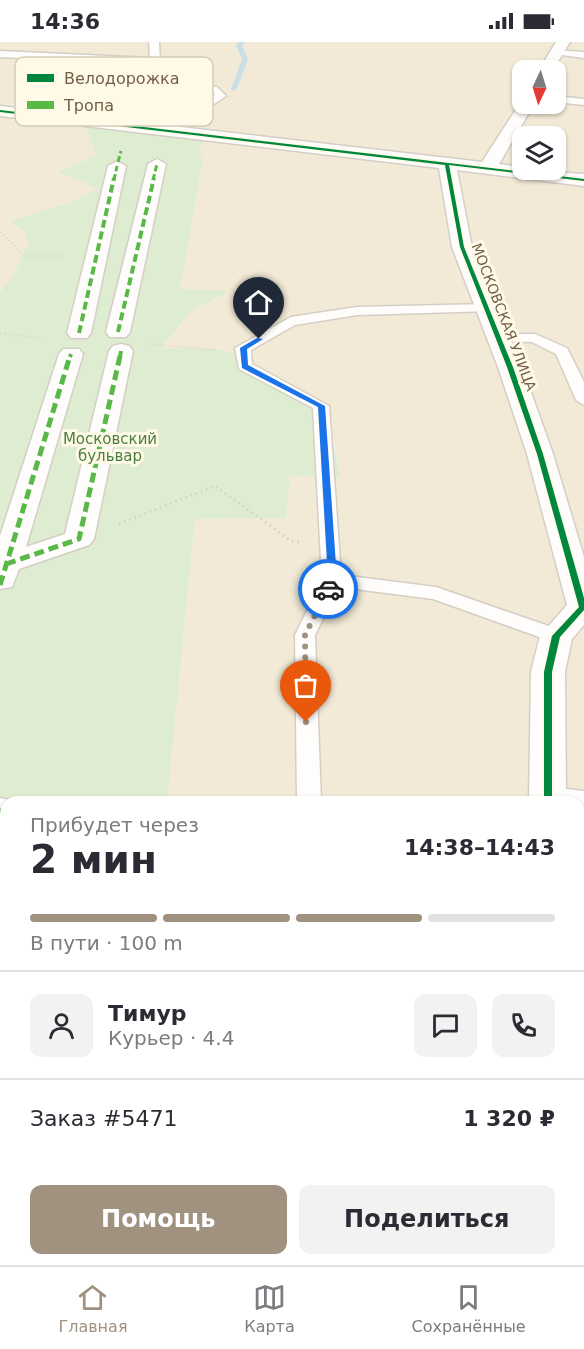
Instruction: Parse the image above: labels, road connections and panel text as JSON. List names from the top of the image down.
{
  "streets": {
    "street": ["МОСКОВСКАЯ УЛИЦА"]
  },
  "parks": ["Московский бульвар"],
  "legend": ["Велодорожка", "Тропа"],
  "north": "bottom",
  "page": {
    "status": "14:36",
    "heading": ["2 мин", "Прибудет через", "14:38–14:43"],
    "panel": [
      "Тимур",
      "Курьер · 4.4",
      "Заказ #5471",
      "1 320 ₽"
    ],
    "bar": "В пути · 100 m",
    "buttons": ["Помощь", "Поделиться"],
    "tabs": ["Главная", "Карта", "Сохранённые"]
  }
}
